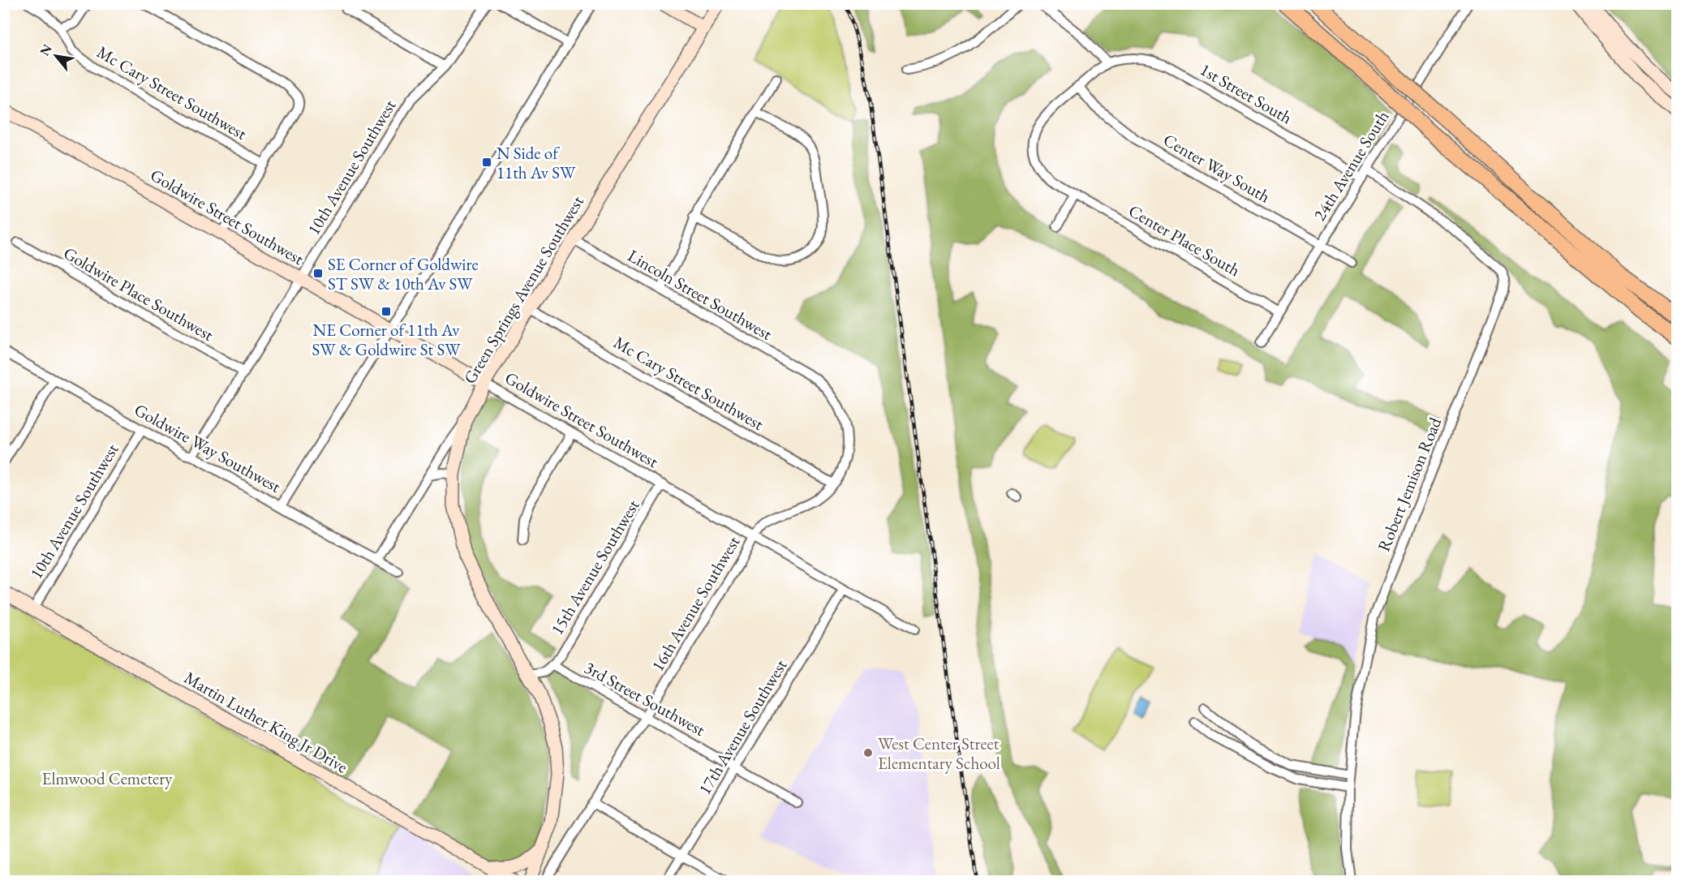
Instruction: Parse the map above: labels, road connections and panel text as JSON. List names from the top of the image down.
{
  "streets": {
    "main road": ["Goldwire Street Southwest", "Green Springs Avenue Southwest", "Martin Luther King Jr Drive"],
    "street": [
      "Mc Cary Street Southwest",
      "1st Street South",
      "24th Avenue South",
      "10th Avenue Southwest",
      "Center Way South",
      "Center Place South",
      "Goldwire Place Southwest",
      "Lincoln Street Southwest",
      "Goldwire Way Southwest",
      "Robert Jemison Road",
      "15th Avenue Southwest",
      "16th Avenue Southwest",
      "3rd Street Southwest",
      "17th Avenue Southwest"
    ]
  },
  "crossings": [
    ["Mc Cary Street Southwest", "Green Springs Avenue Southwest"],
    ["Mc Cary Street Southwest", "16th Avenue Southwest"],
    ["1st Street South", "24th Avenue South"],
    ["1st Street South", "Center Place South"],
    ["24th Avenue South", "Center Way South"],
    ["24th Avenue South", "Center Place South"],
    ["24th Avenue South", "Robert Jemison Road"],
    ["10th Avenue Southwest", "Goldwire Street Southwest"],
    ["10th Avenue Southwest", "Goldwire Place Southwest"],
    ["10th Avenue Southwest", "Goldwire Way Southwest"],
    ["10th Avenue Southwest", "Martin Luther King Jr Drive"],
    ["Center Way South", "Center Place South"],
    ["Goldwire Street Southwest", "Green Springs Avenue Southwest"],
    ["Goldwire Street Southwest", "15th Avenue Southwest"],
    ["Goldwire Street Southwest", "16th Avenue Southwest"],
    ["Goldwire Street Southwest", "17th Avenue Southwest"],
    ["Green Springs Avenue Southwest", "Lincoln Street Southwest"],
    ["Green Springs Avenue Southwest", "Goldwire Way Southwest"],
    ["Lincoln Street Southwest", "16th Avenue Southwest"],
    ["15th Avenue Southwest", "3rd Street Southwest"],
    ["16th Avenue Southwest", "3rd Street Southwest"],
    ["3rd Street Southwest", "17th Avenue Southwest"]
  ],
  "parks": ["Elmwood Cemetery"],
  "places": {
    "transit": ["N Side of 11th Av SW", "SE Corner of Goldwire ST SW & 10th Av SW", "NE Corner of 11th Av SW & Goldwire St SW"],
    "other": ["West Center Street Elementary School"]
  },
  "north": "top left"
}
